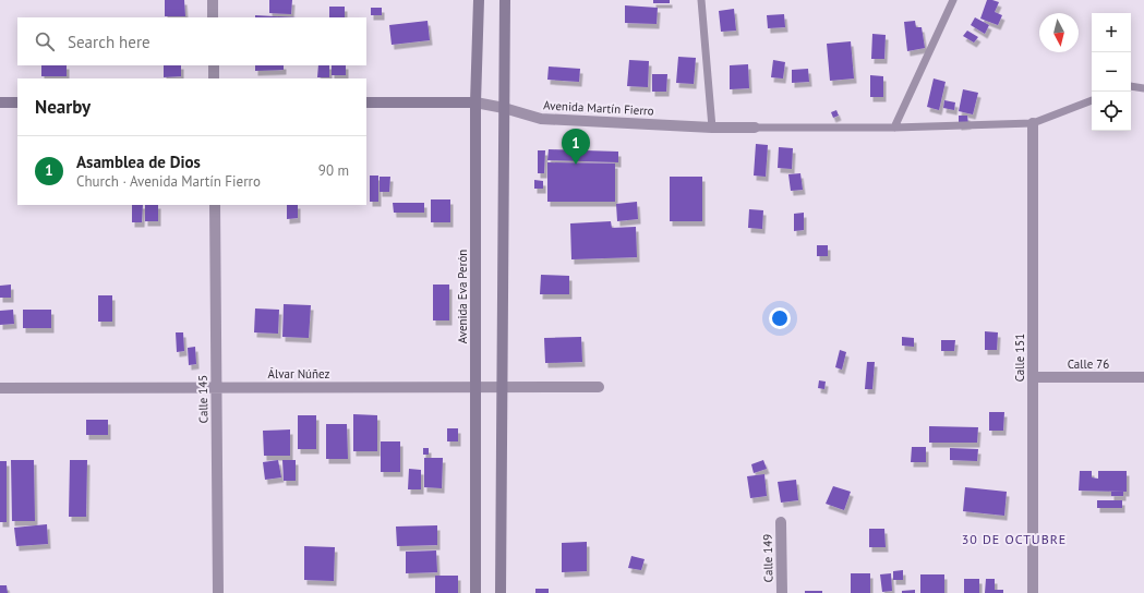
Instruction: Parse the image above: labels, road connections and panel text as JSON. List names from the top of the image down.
{
  "streets": {
    "street": [
      "Avenida Martín Fierro",
      "Avenida Eva Perón",
      "Calle 151",
      "Calle 76",
      "Álvar Núñez",
      "Calle 145",
      "Calle 149"
    ]
  },
  "crossings": [
    ["Avenida Martín Fierro", "Avenida Eva Perón"],
    ["Avenida Eva Perón", "Álvar Núñez"],
    ["Calle 151", "Calle 76"],
    ["Álvar Núñez", "Calle 145"]
  ],
  "districts": ["30 DE OCTUBRE"],
  "north": "bottom",
  "page": {
    "map_buttons": ["+", "−"],
    "search": "Search here",
    "heading": "Nearby",
    "pins": "1",
    "list": [
      {
        "mark": "1",
        "name": "Asamblea de Dios",
        "note": "Church · Avenida Martín Fierro",
        "value": "90 m"
      }
    ]
  }
}
